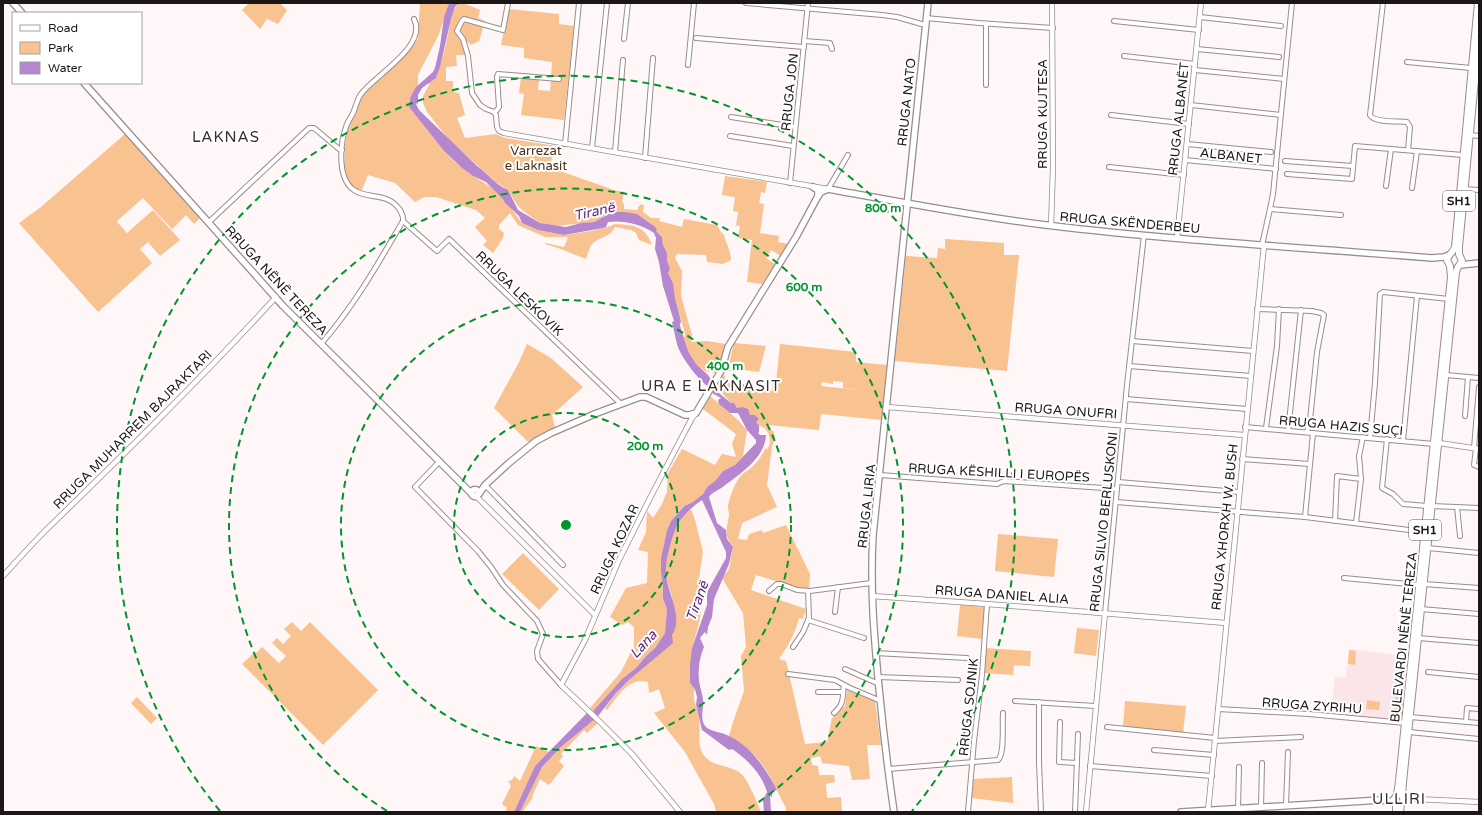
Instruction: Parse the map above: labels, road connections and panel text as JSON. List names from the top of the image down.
{
  "streets": {
    "main road": [
      "RRUGA NATO",
      "SH1",
      "RRUGA SKËNDERBEU",
      "RRUGA NËNË TEREZA",
      "RRUGA LIRIA",
      "BULEVARDI NËNË TEREZA"
    ],
    "street": [
      "RRUGA JON",
      "RRUGA KUJTESA",
      "RRUGA ALBANËT",
      "ALBANET",
      "RRUGA LESKOVIK",
      "RRUGA ONUFRI",
      "RRUGA HAZIS SUÇI",
      "RRUGA MUHARREM BAJRAKTARI",
      "RRUGA KËSHILLI I EUROPËS",
      "RRUGA SILVIO BERLUSKONI",
      "RRUGA XHORXH W. BUSH",
      "RRUGA KOZAR",
      "RRUGA DANIEL ALIA",
      "RRUGA ZYRIHU",
      "RRUGA SOJNIK"
    ]
  },
  "crossings": [
    ["RRUGA NATO", "RRUGA SKËNDERBEU"],
    ["RRUGA NATO", "RRUGA LIRIA"],
    ["RRUGA KUJTESA", "RRUGA SKËNDERBEU"],
    ["RRUGA ALBANËT", "ALBANET"],
    ["RRUGA ALBANËT", "RRUGA SKËNDERBEU"],
    ["RRUGA SKËNDERBEU", "RRUGA LIRIA"],
    ["RRUGA SKËNDERBEU", "RRUGA SILVIO BERLUSKONI"],
    ["RRUGA SKËNDERBEU", "RRUGA XHORXH W. BUSH"],
    ["RRUGA SKËNDERBEU", "BULEVARDI NËNË TEREZA"],
    ["RRUGA NËNË TEREZA", "RRUGA MUHARREM BAJRAKTARI"],
    ["RRUGA ONUFRI", "RRUGA LIRIA"],
    ["RRUGA ONUFRI", "RRUGA SILVIO BERLUSKONI"],
    ["RRUGA ONUFRI", "RRUGA XHORXH W. BUSH"],
    ["RRUGA HAZIS SUÇI", "RRUGA XHORXH W. BUSH"],
    ["RRUGA HAZIS SUÇI", "BULEVARDI NËNË TEREZA"],
    ["RRUGA KËSHILLI I EUROPËS", "RRUGA LIRIA"],
    ["RRUGA KËSHILLI I EUROPËS", "RRUGA SILVIO BERLUSKONI"],
    ["RRUGA LIRIA", "RRUGA DANIEL ALIA"],
    ["RRUGA SILVIO BERLUSKONI", "RRUGA DANIEL ALIA"],
    ["RRUGA XHORXH W. BUSH", "RRUGA DANIEL ALIA"],
    ["RRUGA XHORXH W. BUSH", "RRUGA ZYRIHU"],
    ["RRUGA DANIEL ALIA", "RRUGA SOJNIK"],
    ["BULEVARDI NËNË TEREZA", "RRUGA ZYRIHU"]
  ],
  "districts": ["LAKNAS", "URA E LAKNASIT", "ULLIRI"],
  "water": ["Tiranë", "Lana"],
  "parks": ["Varrezat e Laknasit"],
  "legend": ["Road", "Park", "Water"],
  "rings": [
    "800 m",
    "600 m",
    "400 m",
    "200 m"
  ]
}
